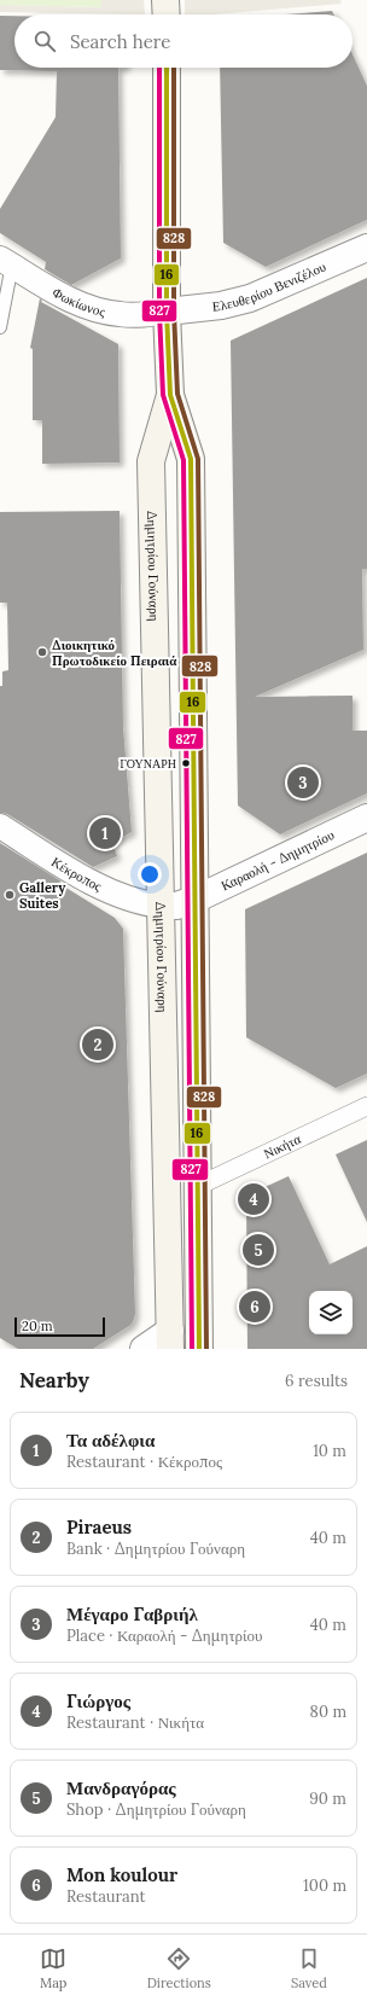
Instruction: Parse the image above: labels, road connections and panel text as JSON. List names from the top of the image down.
{
  "streets": {
    "main road": ["Δημητρίου Γούναρη"],
    "street": [
      "Ελευθερίου Βενιζέλου",
      "Φωκίωνος",
      "Καραολή - Δημητρίου",
      "Κέκροπος",
      "Νικήτα"
    ]
  },
  "crossings": [
    ["Ελευθερίου Βενιζέλου", "Φωκίωνος"],
    ["Ελευθερίου Βενιζέλου", "Δημητρίου Γούναρη"],
    ["Φωκίωνος", "Δημητρίου Γούναρη"],
    ["Δημητρίου Γούναρη", "Καραολή - Δημητρίου"],
    ["Δημητρίου Γούναρη", "Κέκροπος"],
    ["Δημητρίου Γούναρη", "Νικήτα"],
    ["Καραολή - Δημητρίου", "Κέκροπος"]
  ],
  "places": ["Διοικητικό Πρωτοδικείο Πειραιά", "ΓΟΥΝΑΡΗ", "Gallery Suites"],
  "lines": ["transit line 16", "transit line 827", "transit line 828"],
  "scale_bar": "20 m",
  "page": {
    "search": "Search here",
    "pins": [
      "3",
      "1",
      "2",
      "4",
      "5",
      "6"
    ],
    "scale": "20 m",
    "heading": ["Nearby", "6 results"],
    "list": [
      {
        "mark": "1",
        "name": "Τα αδέλφια",
        "note": "Restaurant · Κέκροπος",
        "value": "10 m"
      },
      {
        "mark": "2",
        "name": "Piraeus",
        "note": "Bank · Δημητρίου Γούναρη",
        "value": "40 m"
      },
      {
        "mark": "3",
        "name": "Μέγαρο Γαβριήλ",
        "note": "Place · Καραολή - Δημητρίου",
        "value": "40 m"
      },
      {
        "mark": "4",
        "name": "Γιώργος",
        "note": "Restaurant · Νικήτα",
        "value": "80 m"
      },
      {
        "mark": "5",
        "name": "Μανδραγόρας",
        "note": "Shop · Δημητρίου Γούναρη",
        "value": "90 m"
      },
      {
        "mark": "6",
        "name": "Mon koulour",
        "note": "Restaurant",
        "value": "100 m"
      }
    ],
    "nav": ["Map", "Directions", "Saved"]
  }
}
